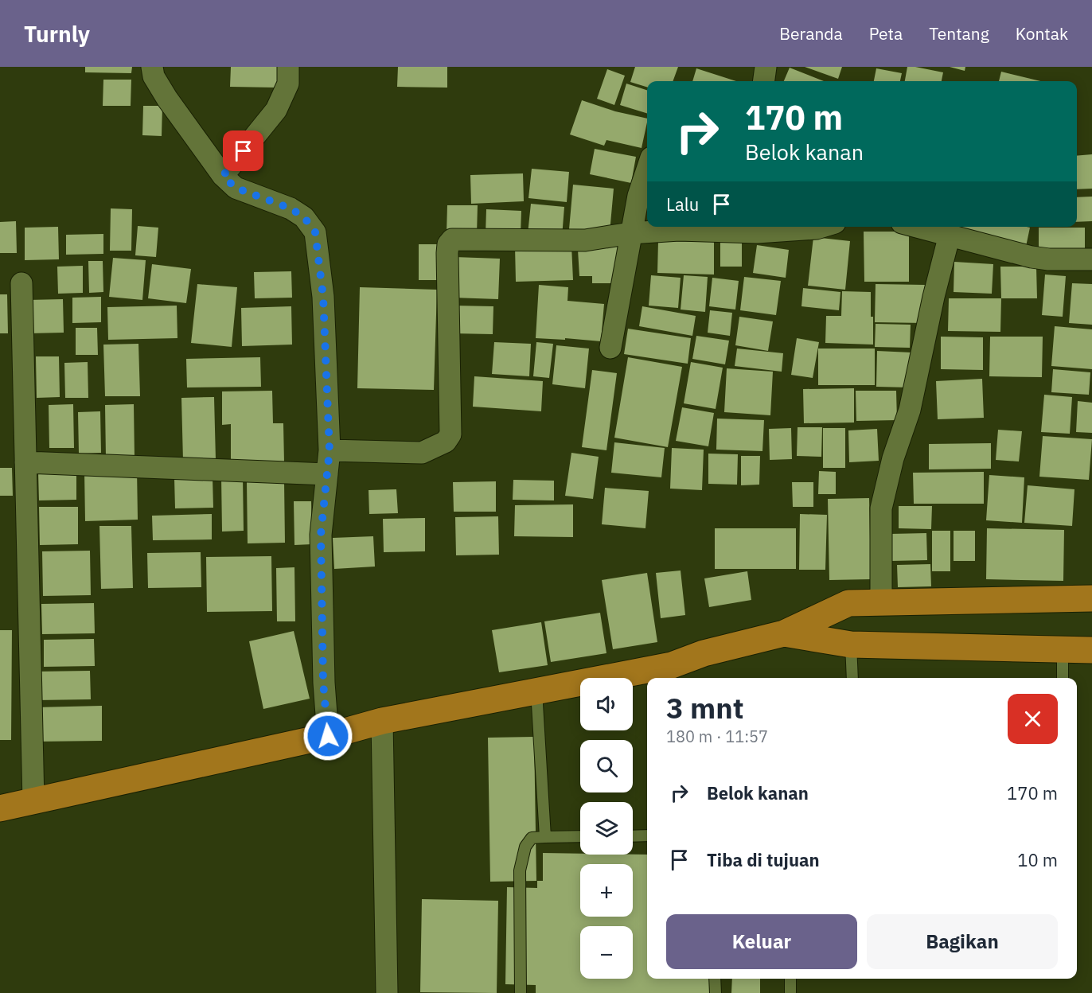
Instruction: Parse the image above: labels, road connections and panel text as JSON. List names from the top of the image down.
{
  "page": {
    "header": "Turnly",
    "nav": [
      "Beranda",
      "Peta",
      "Tentang",
      "Kontak"
    ],
    "turn": ["170 m", "Belok kanan"],
    "then": "Lalu",
    "map_buttons": ["+", "−"],
    "heading": ["3 mnt", "180 m · 11:57"],
    "list": [
      {
        "name": "Belok kanan",
        "value": "170 m"
      },
      {
        "name": "Tiba di tujuan",
        "value": "10 m"
      }
    ],
    "buttons": ["Keluar", "Bagikan"]
  }
}
